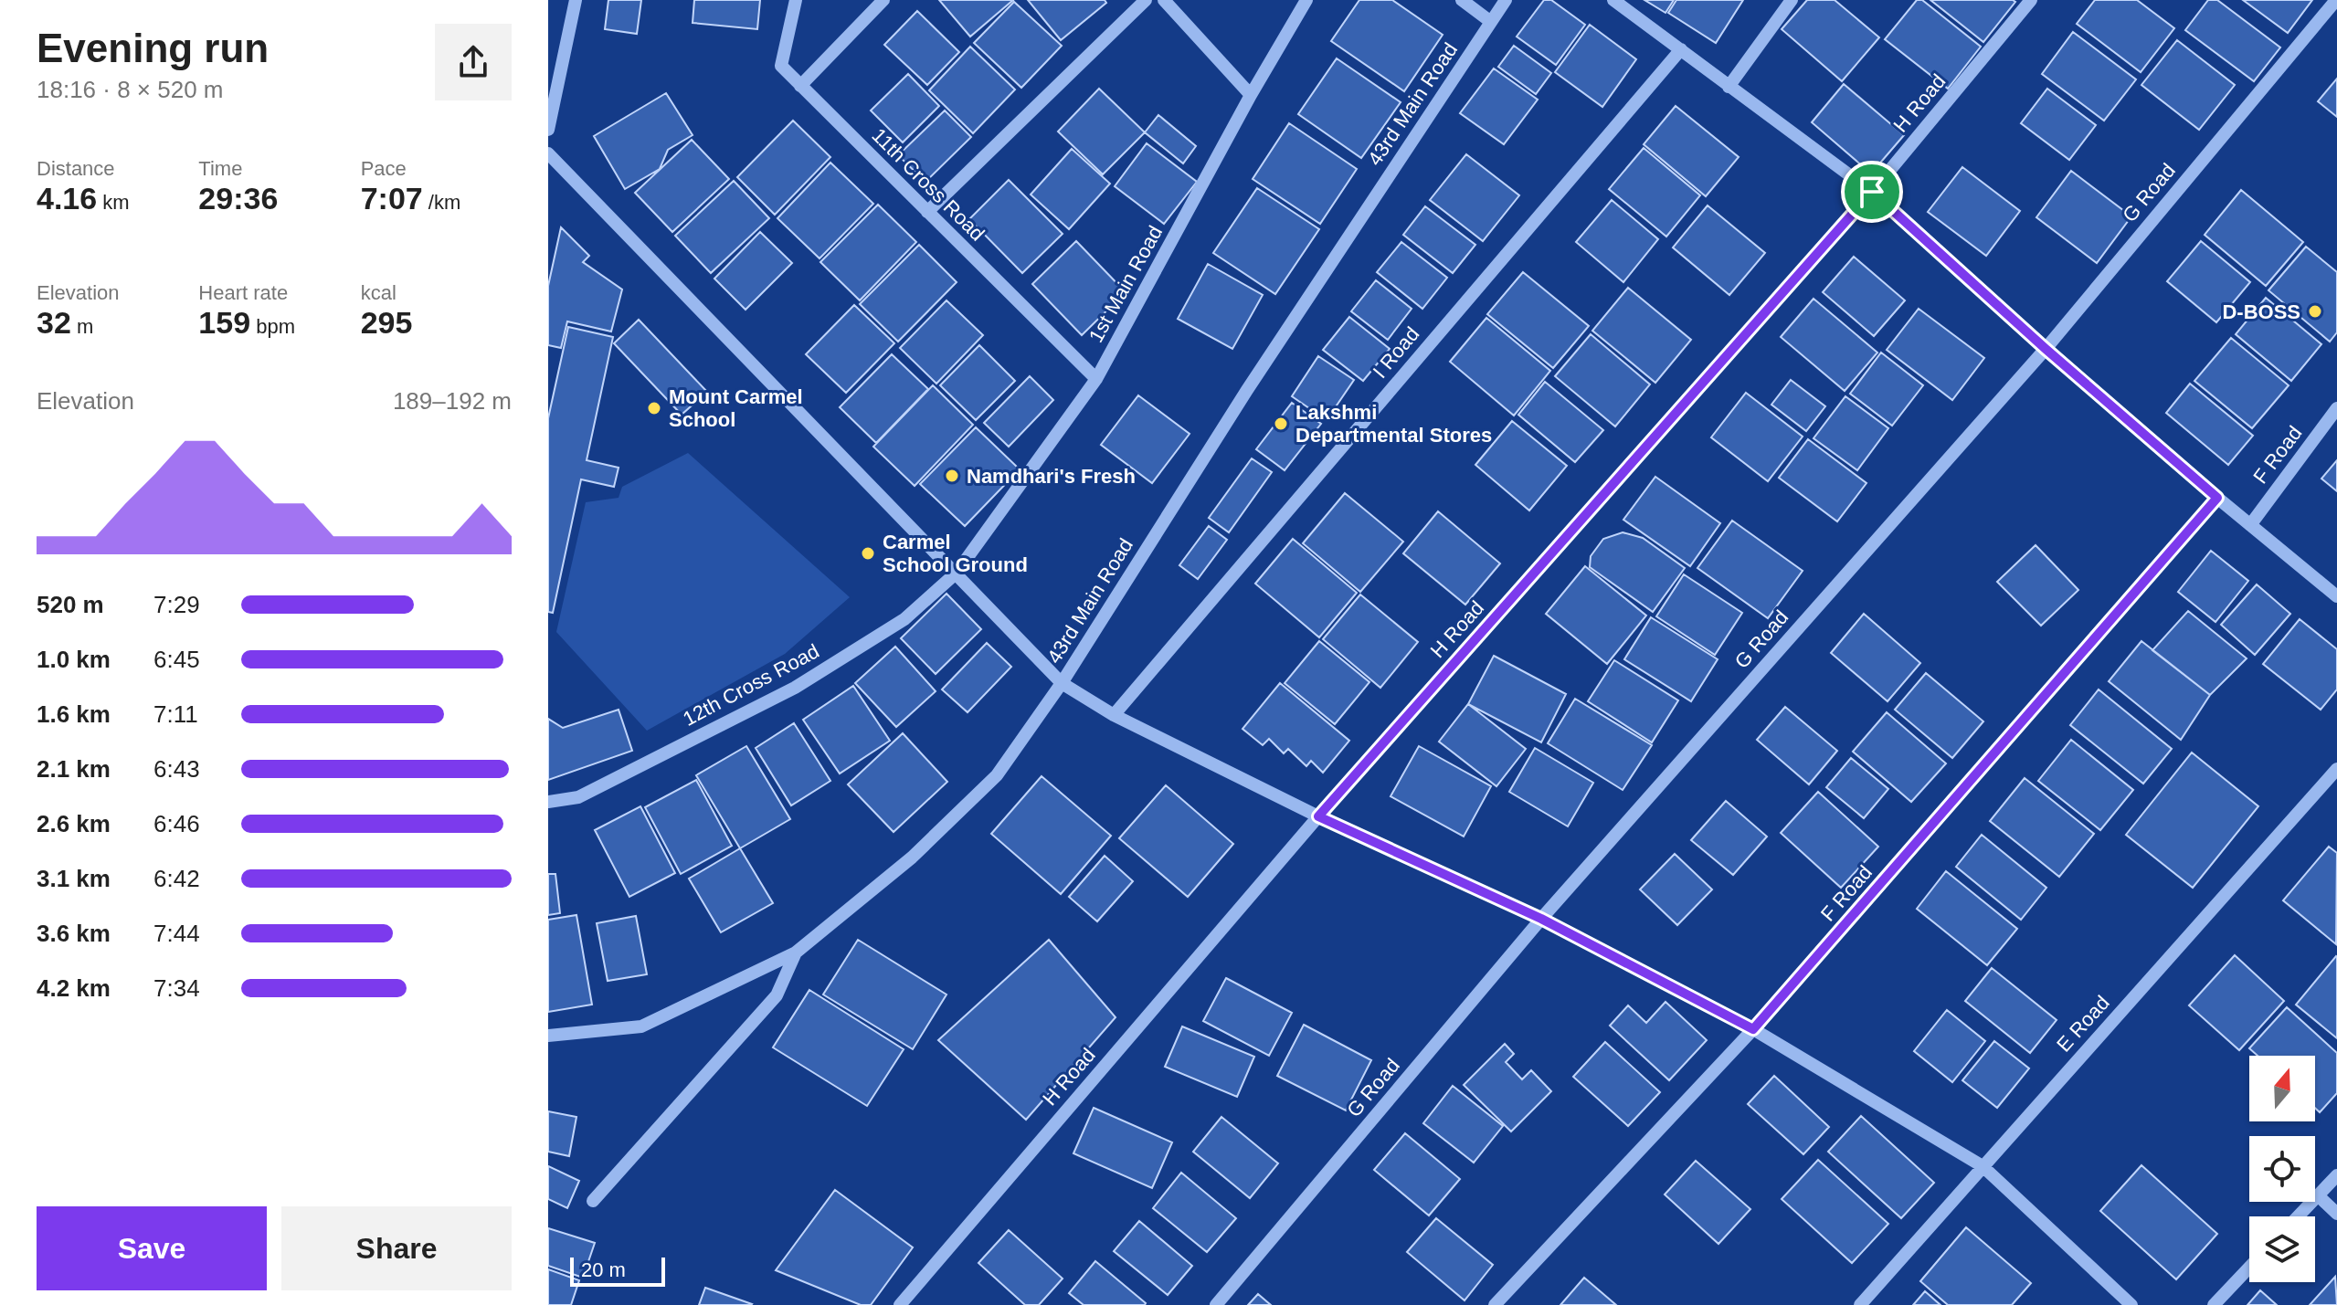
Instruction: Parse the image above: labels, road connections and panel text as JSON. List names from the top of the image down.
{
  "streets": {
    "street": [
      "H Road",
      "43rd Main Road",
      "11th Cross Road",
      "G Road",
      "1st Main Road",
      "I Road",
      "F Road",
      "12th Cross Road",
      "E Road"
    ]
  },
  "crossings": [
    ["11th Cross Road", "1st Main Road"],
    ["1st Main Road", "12th Cross Road"]
  ],
  "places": [
    "D-BOSS",
    "Mount Carmel School",
    "Lakshmi Departmental Stores",
    "Namdhari's Fresh",
    "Carmel School Ground"
  ],
  "scale_bar": "20 m",
  "north": "top",
  "page": {
    "heading": ["Evening run", "18:16 · 8 × 520 m"],
    "stats": [
      ["Distance", "4.16 km"],
      ["Time", "29:36"],
      ["Pace", "7:07 /km"],
      ["Elevation", "32 m"],
      ["Heart rate", "159 bpm"],
      ["kcal", "295"]
    ],
    "chart": ["Elevation", "189–192 m"],
    "list": [
      {
        "name": "520 m",
        "note": "7:29"
      },
      {
        "name": "1.0 km",
        "note": "6:45"
      },
      {
        "name": "1.6 km",
        "note": "7:11"
      },
      {
        "name": "2.1 km",
        "note": "6:43"
      },
      {
        "name": "2.6 km",
        "note": "6:46"
      },
      {
        "name": "3.1 km",
        "note": "6:42"
      },
      {
        "name": "3.6 km",
        "note": "7:44"
      },
      {
        "name": "4.2 km",
        "note": "7:34"
      }
    ],
    "buttons": ["Save", "Share"],
    "scale": "20 m"
  }
}
